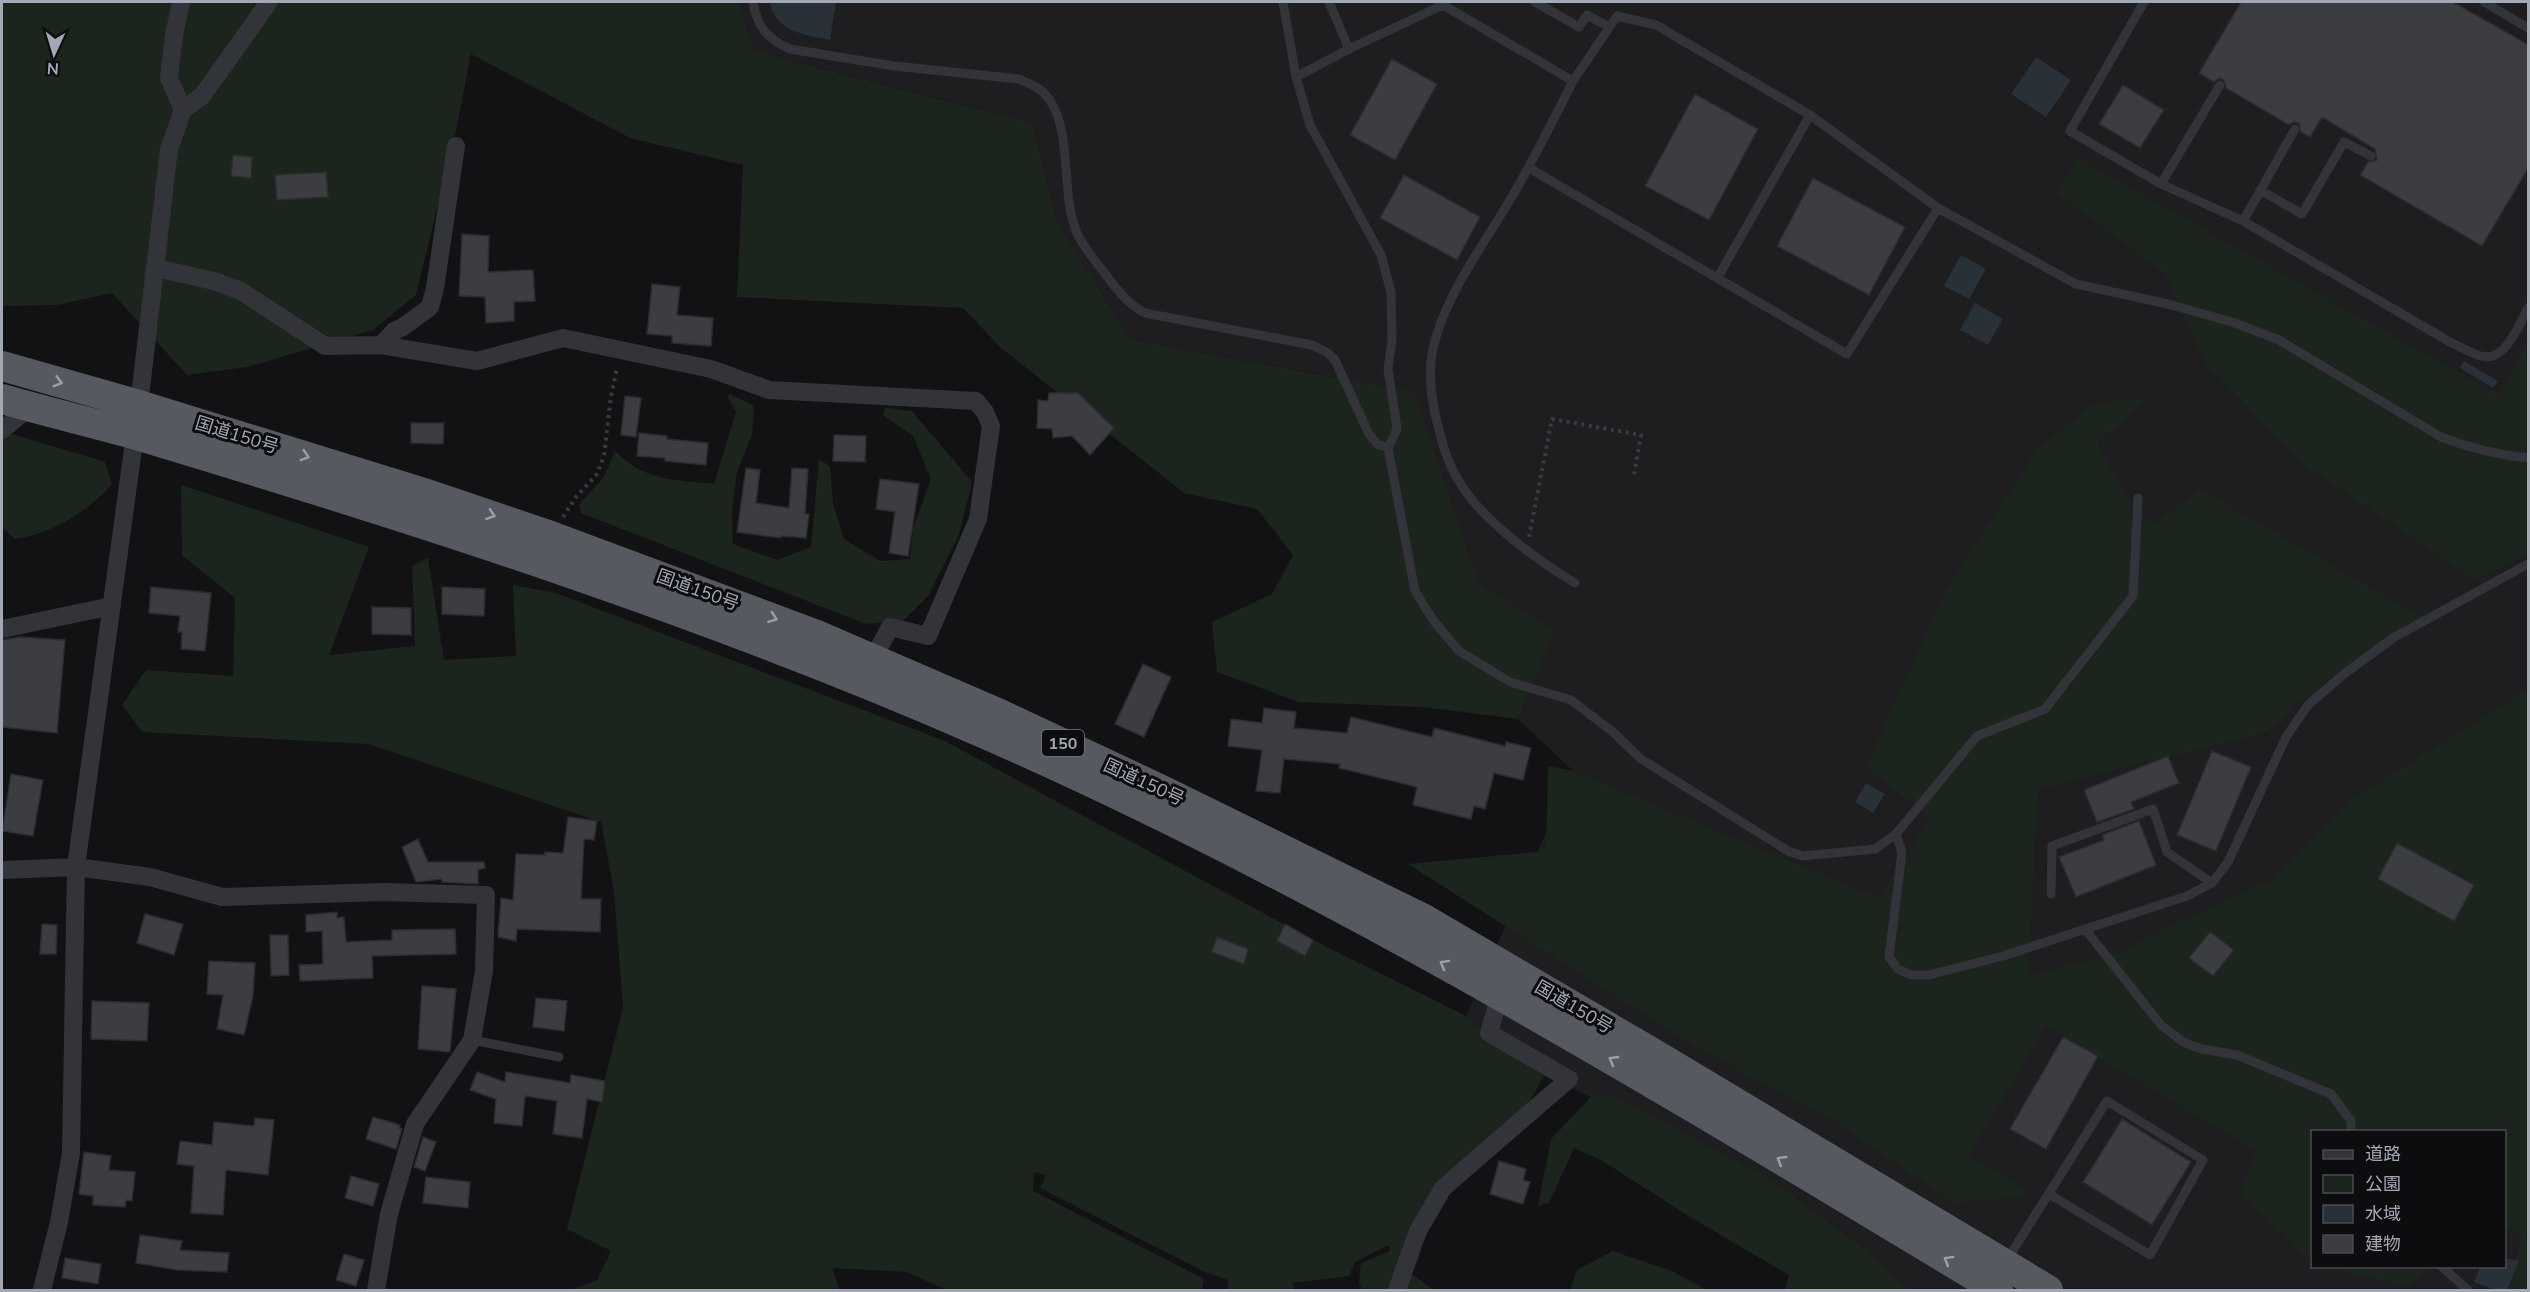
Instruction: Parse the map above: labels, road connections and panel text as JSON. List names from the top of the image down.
{
  "streets": {
    "highway": ["国道150号", "150"]
  },
  "legend": [
    "道路",
    "公園",
    "水域",
    "建物"
  ],
  "north": "bottom"
}
